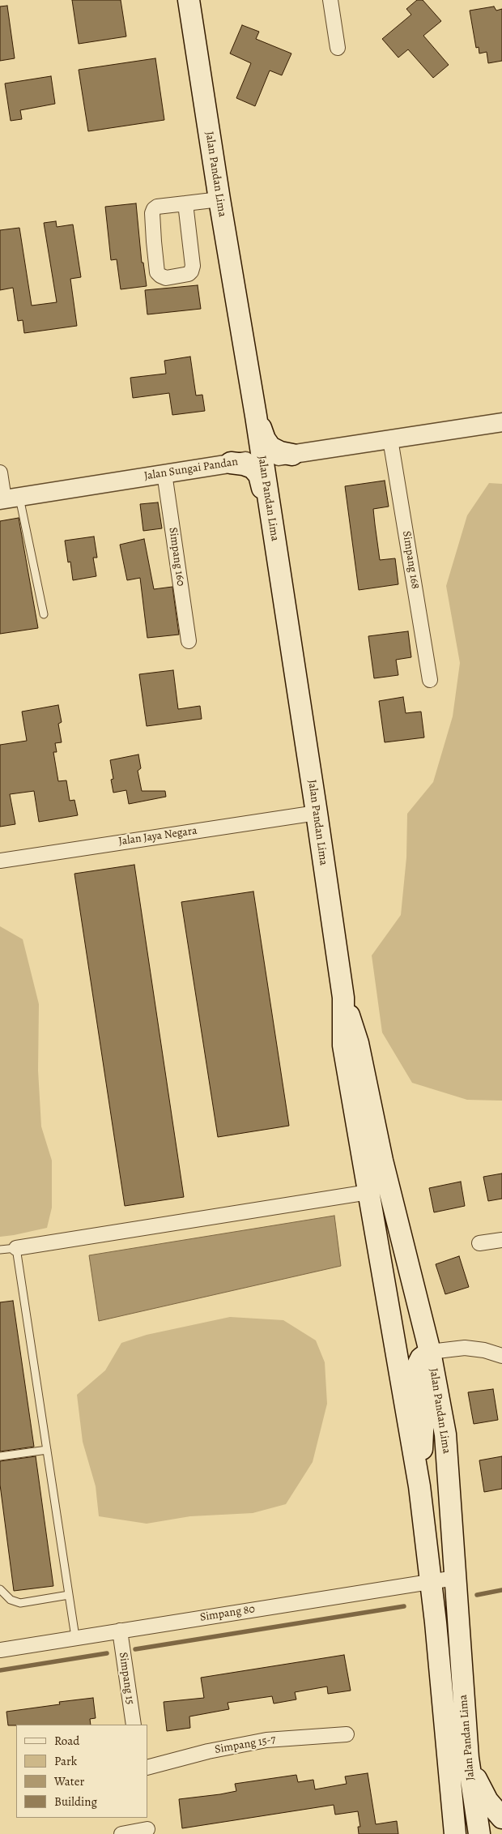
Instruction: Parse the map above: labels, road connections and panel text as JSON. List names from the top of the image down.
{
  "streets": {
    "main road": ["Jalan Pandan Lima"],
    "street": [
      "Jalan Sungai Pandan",
      "Simpang 160",
      "Simpang 168",
      "Jalan Jaya Negara",
      "Simpang 80",
      "Simpang 15",
      "Simpang 15-7"
    ]
  },
  "crossings": [
    ["Jalan Pandan Lima", "Jalan Sungai Pandan"],
    ["Jalan Pandan Lima", "Jalan Jaya Negara"],
    ["Jalan Pandan Lima", "Simpang 80"],
    ["Jalan Sungai Pandan", "Simpang 160"],
    ["Jalan Sungai Pandan", "Simpang 168"],
    ["Simpang 80", "Simpang 15"]
  ],
  "legend": [
    "Road",
    "Park",
    "Water",
    "Building"
  ]
}
